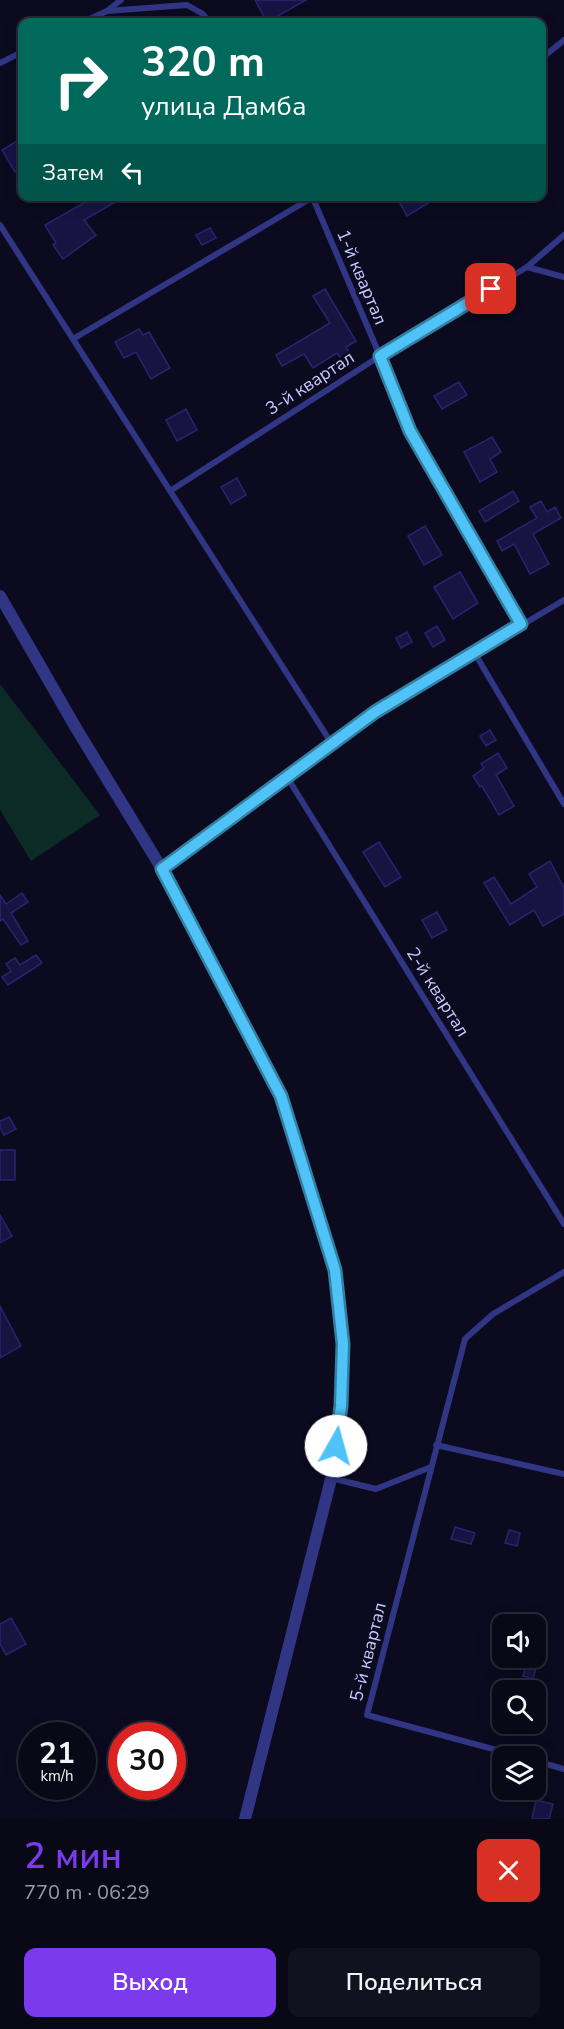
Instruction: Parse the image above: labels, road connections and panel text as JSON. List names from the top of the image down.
{
  "streets": {
    "lane": [
      "1-й квартал",
      "3-й квартал",
      "2-й квартал",
      "5-й квартал"
    ]
  },
  "crossings": [
    ["1-й квартал", "3-й квартал"]
  ],
  "page": {
    "turn": ["320 m", "улица Дамба"],
    "then": "Затем",
    "speed": "21 km/h",
    "limit": "30",
    "heading": ["2 мин", "770 m · 06:29"],
    "buttons": ["Выход", "Поделиться"]
  }
}
